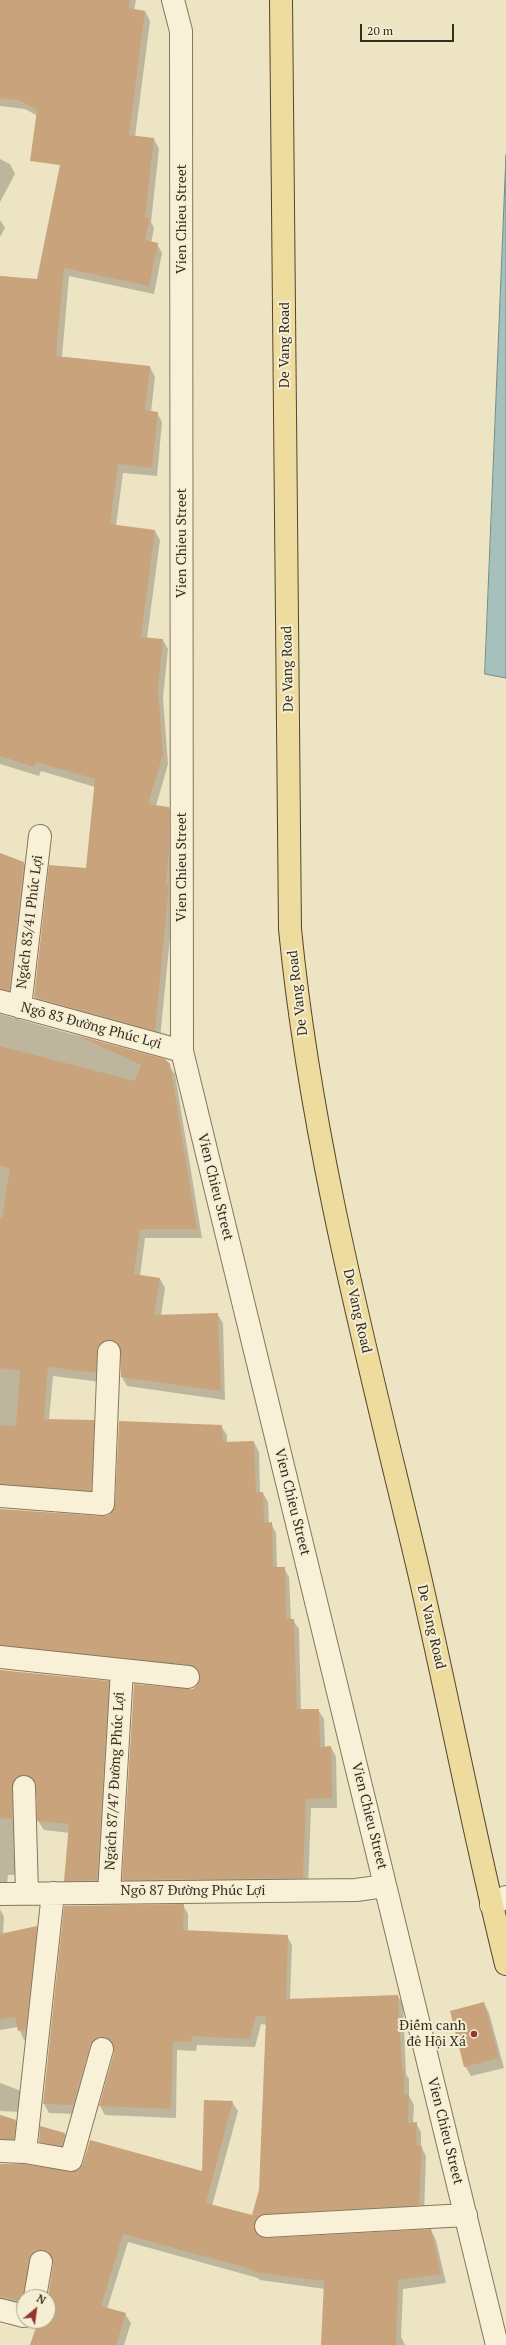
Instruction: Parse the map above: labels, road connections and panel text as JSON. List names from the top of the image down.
{
  "streets": {
    "main road": ["De Vang Road"],
    "street": [
      "Vien Chieu Street",
      "Ngách 83/41 Phúc Lợi",
      "Ngõ 83 Đường Phúc Lợi",
      "Ngách 87/47 Đường Phúc Lợi",
      "Ngõ 87 Đường Phúc Lợi"
    ]
  },
  "crossings": [
    ["Vien Chieu Street", "Ngõ 83 Đường Phúc Lợi"],
    ["Vien Chieu Street", "Ngõ 87 Đường Phúc Lợi"],
    ["Ngách 83/41 Phúc Lợi", "Ngõ 83 Đường Phúc Lợi"],
    ["Ngách 87/47 Đường Phúc Lợi", "Ngõ 87 Đường Phúc Lợi"]
  ],
  "places": ["Điếm canh đê Hội Xá"],
  "scale_bar": "20 m",
  "north": "top right"
}
